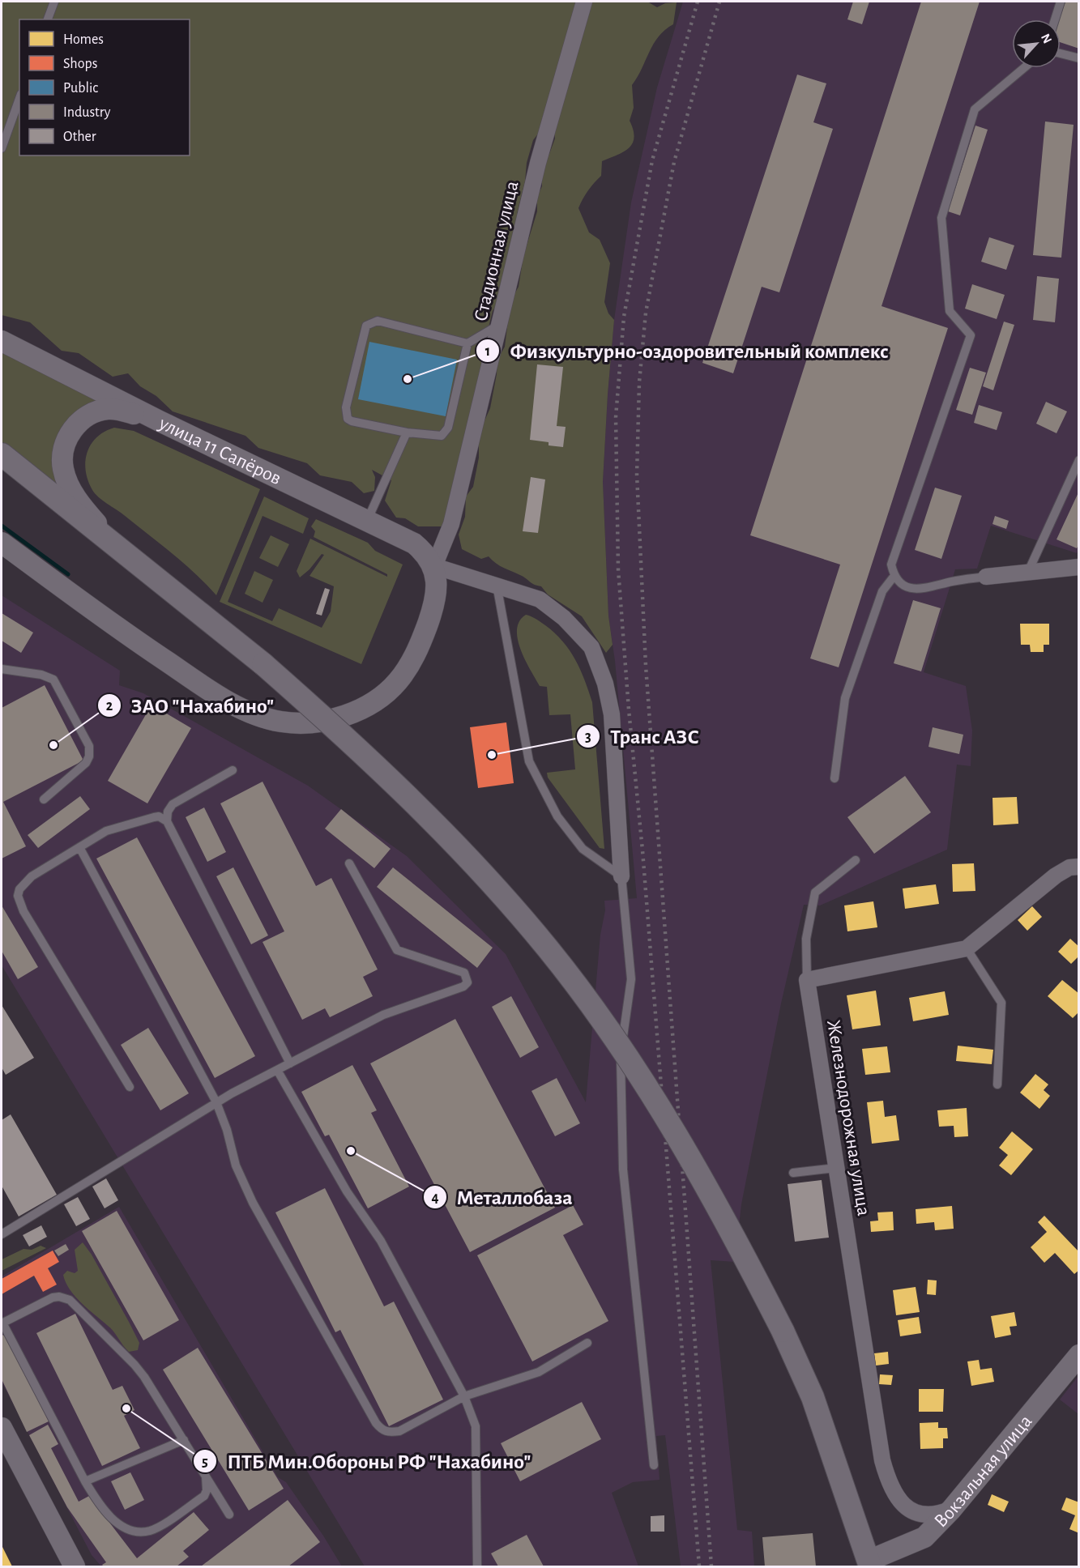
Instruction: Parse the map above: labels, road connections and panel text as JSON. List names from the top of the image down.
{
  "streets": {
    "main road": ["Вокзальная улица"],
    "street": ["Стадионная улица", "улица 11 Сапёров", "Железнодорожная улица"]
  },
  "crossings": [
    ["Стадионная улица", "улица 11 Сапёров"],
    ["Железнодорожная улица", "Вокзальная улица"]
  ],
  "places": [
    "Физкультурно-оздоровительный комплекс",
    "ЗАО \"Нахабино\"",
    "Транс АЗС",
    "Металлобаза",
    "ПТБ Мин.Обороны РФ \"Нахабино\""
  ],
  "legend": [
    "Homes",
    "Shops",
    "Public",
    "Industry",
    "Other"
  ],
  "north": "top right"
}
